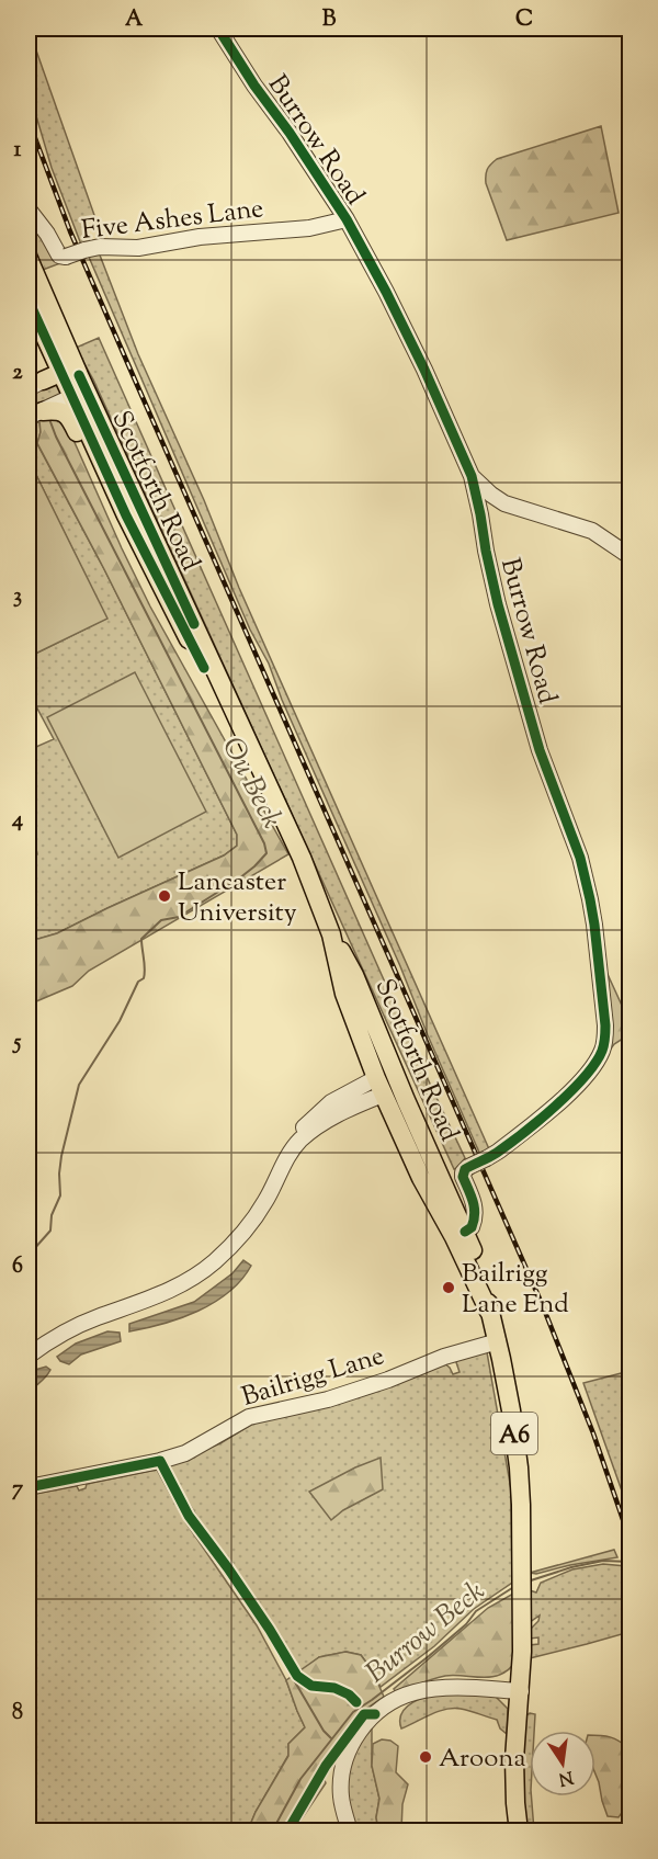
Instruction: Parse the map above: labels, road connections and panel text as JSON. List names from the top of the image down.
{
  "streets": {
    "main road": ["Scotforth Road", "A6"],
    "street": ["Burrow Road", "Five Ashes Lane", "Bailrigg Lane"]
  },
  "crossings": [
    ["Burrow Road", "Five Ashes Lane"],
    ["Burrow Road", "Scotforth Road"],
    ["Scotforth Road", "Bailrigg Lane"]
  ],
  "water": ["Ou Beck", "Burrow Beck"],
  "places": ["Lancaster University", "Bailrigg Lane End", "Aroona"],
  "north": "bottom",
  "grid": {
    "columns": ["A", "B", "C"],
    "rows": [
      "1",
      "2",
      "3",
      "4",
      "5",
      "6",
      "7",
      "8"
    ]
  }
}
